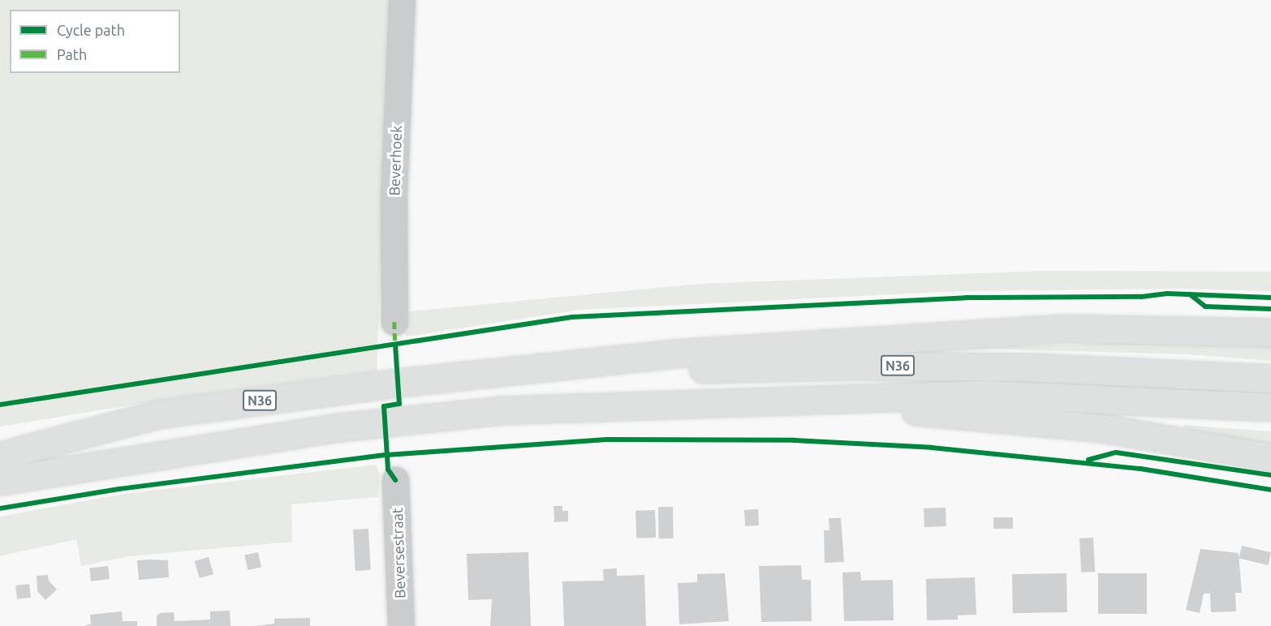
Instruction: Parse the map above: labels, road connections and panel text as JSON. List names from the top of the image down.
{
  "streets": {
    "main road": ["N36"],
    "street": ["Beverhoek", "Beversestraat"]
  },
  "legend": ["Cycle path", "Path"]
}
